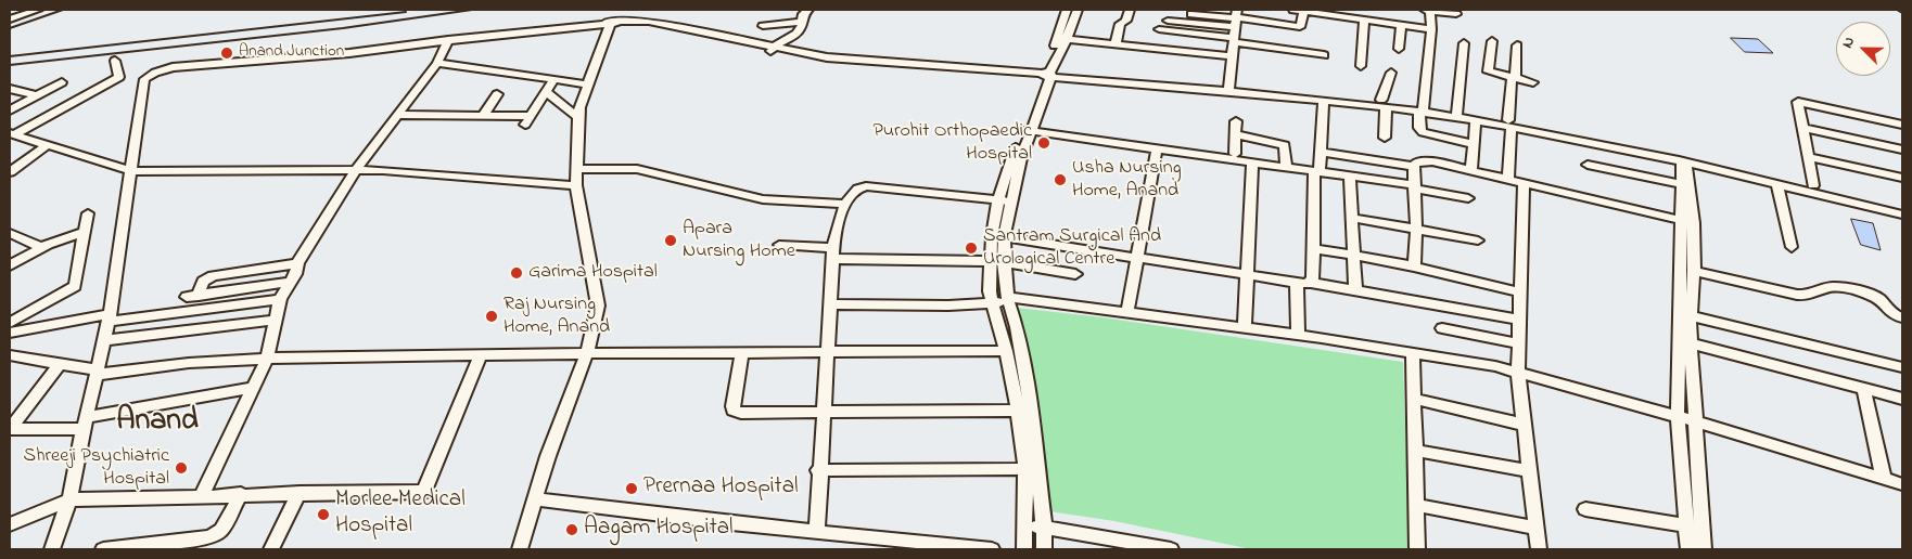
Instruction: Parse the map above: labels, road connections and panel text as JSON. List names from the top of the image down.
{
  "districts": ["Anand"],
  "places": [
    "Anand Junction",
    "Purohit Orthopaedic Hospital",
    "Usha Nursing Home, Anand",
    "Apara Nursing Home",
    "Santram Surgical And Urological Centre",
    "Garima Hospital",
    "Raj Nursing Home, Anand",
    "Shreeji Psychiatric Hospital",
    "Prernaa Hospital",
    "Morlee Medical Hospital",
    "Aagam Hospital"
  ],
  "north": "top left"
}
